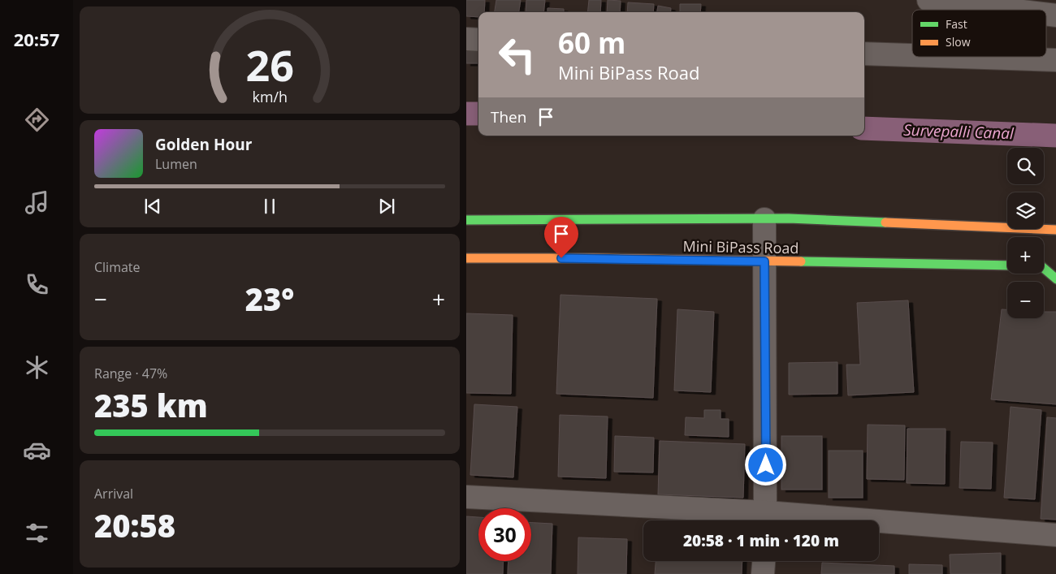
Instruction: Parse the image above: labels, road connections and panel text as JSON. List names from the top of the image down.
{
  "streets": {
    "main road": ["Mini BiPass Road"]
  },
  "water": ["Survepalli Canal"],
  "legend": ["Fast", "Slow"],
  "page": {
    "tabs": "20:57",
    "turn": ["60 m", "Mini BiPass Road"],
    "then": "Then",
    "song": ["Golden Hour", "Lumen"],
    "map_buttons": ["+", "−"],
    "tile": [
      "Climate",
      ["Range · 47%", "235 km"],
      ["Arrival", "20:58"]
    ],
    "heat": ["−", "23°", "+"],
    "limit": "30",
    "trip": "20:58 · 1 min · 120 m",
    "gauge": ["26", "km/h"]
  }
}
